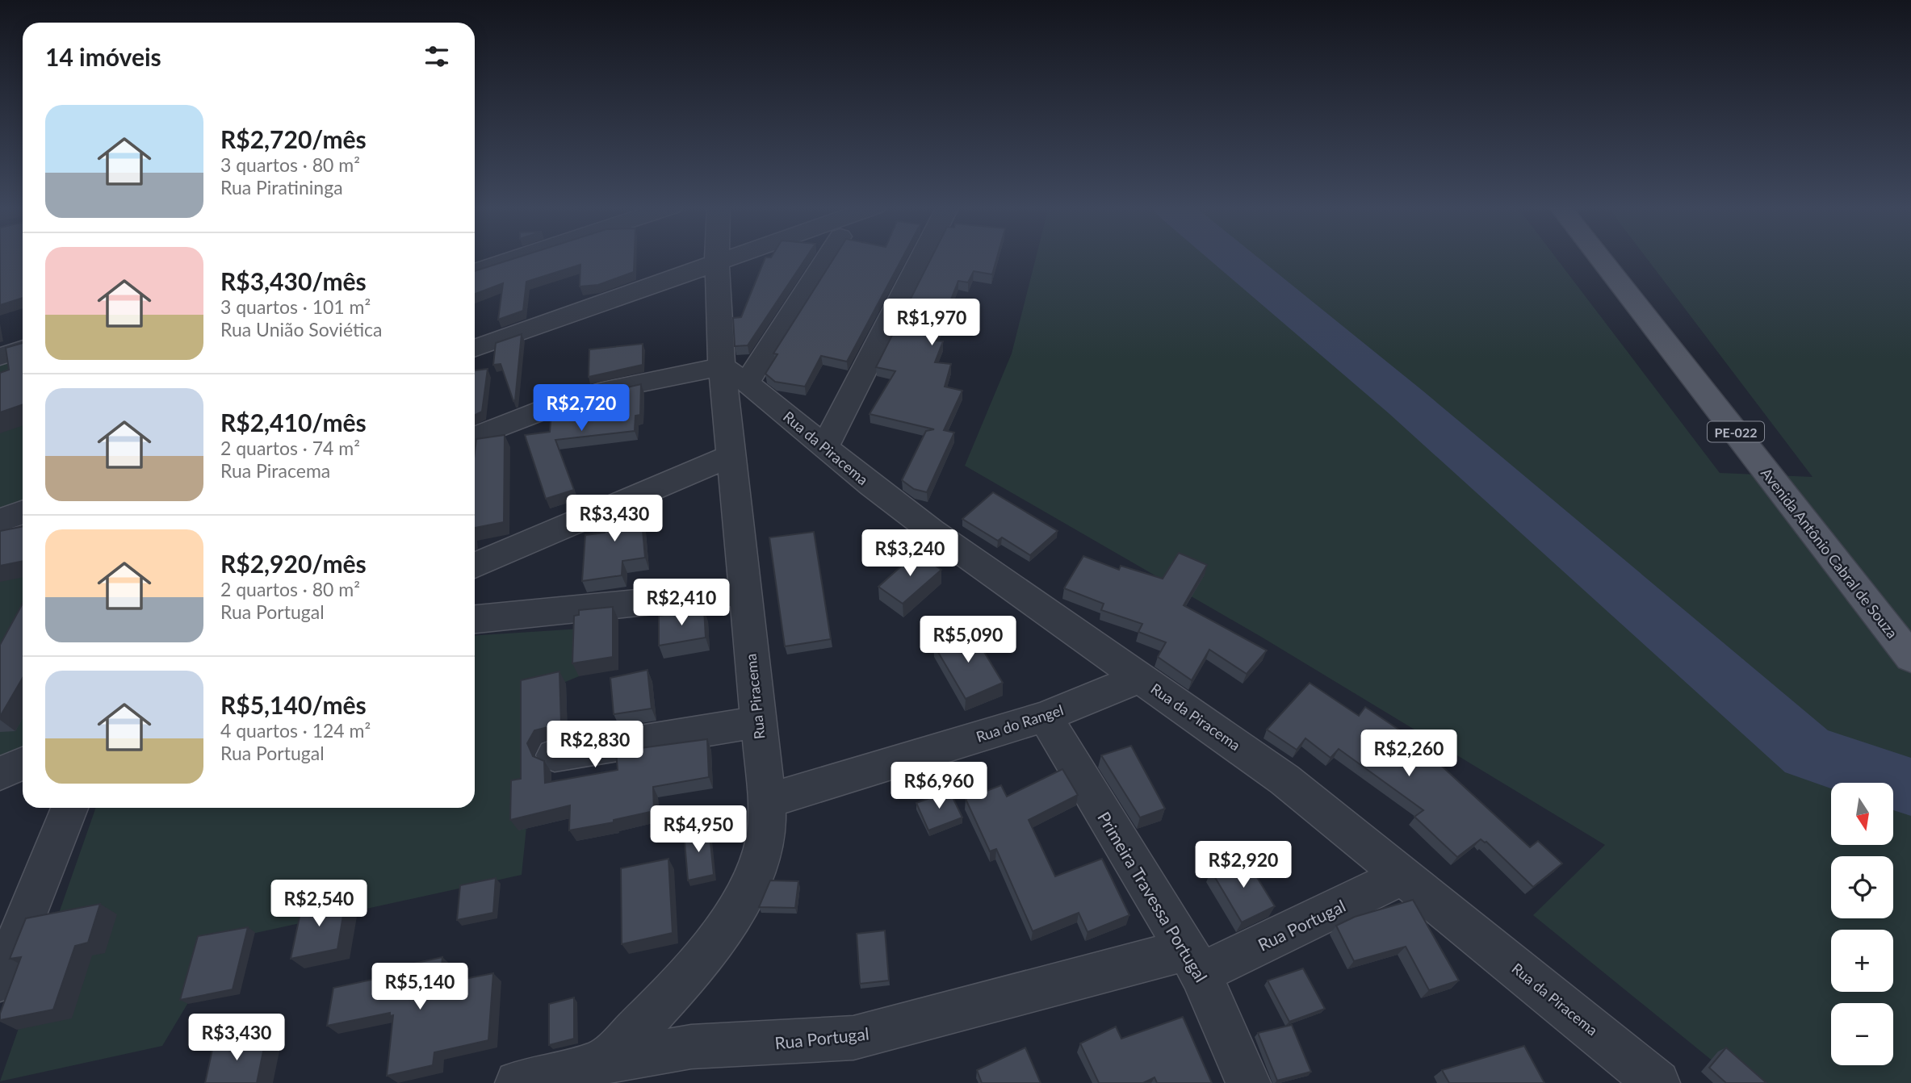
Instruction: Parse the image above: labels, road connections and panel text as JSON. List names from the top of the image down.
{
  "streets": {
    "main road": ["PE-022", "Avenida Antônio Cabral de Souza"],
    "street": [
      "Rua da Piracema",
      "Rua Piracema",
      "Rua do Rangel",
      "Primeira Travessa Portugal",
      "Rua Portugal"
    ]
  },
  "crossings": [
    ["Rua da Piracema", "Rua Piracema"],
    ["Rua da Piracema", "Rua do Rangel"],
    ["Rua da Piracema", "Rua Portugal"],
    ["Rua Piracema", "Rua do Rangel"],
    ["Rua Piracema", "Rua Portugal"],
    ["Rua do Rangel", "Primeira Travessa Portugal"],
    ["Primeira Travessa Portugal", "Rua Portugal"]
  ],
  "north": "bottom",
  "page": {
    "heading": "14 imóveis",
    "list": [
      {
        "name": "R$2,720/mês",
        "note": "3 quartos · 80 m² · Rua Piratininga"
      },
      {
        "name": "R$3,430/mês",
        "note": "3 quartos · 101 m² · Rua União Soviética"
      },
      {
        "name": "R$2,410/mês",
        "note": "2 quartos · 74 m² · Rua Piracema"
      },
      {
        "name": "R$2,920/mês",
        "note": "2 quartos · 80 m² · Rua Portugal"
      },
      {
        "name": "R$5,140/mês",
        "note": "4 quartos · 124 m² · Rua Portugal"
      }
    ],
    "price": [
      "R$1,970",
      "R$2,720",
      "R$3,430",
      "R$3,240",
      "R$2,410",
      "R$5,090",
      "R$2,830",
      "R$2,260",
      "R$6,960",
      "R$4,950",
      "R$2,920",
      "R$2,540",
      "R$5,140",
      "R$3,430"
    ],
    "map_buttons": ["+", "−"]
  }
}
